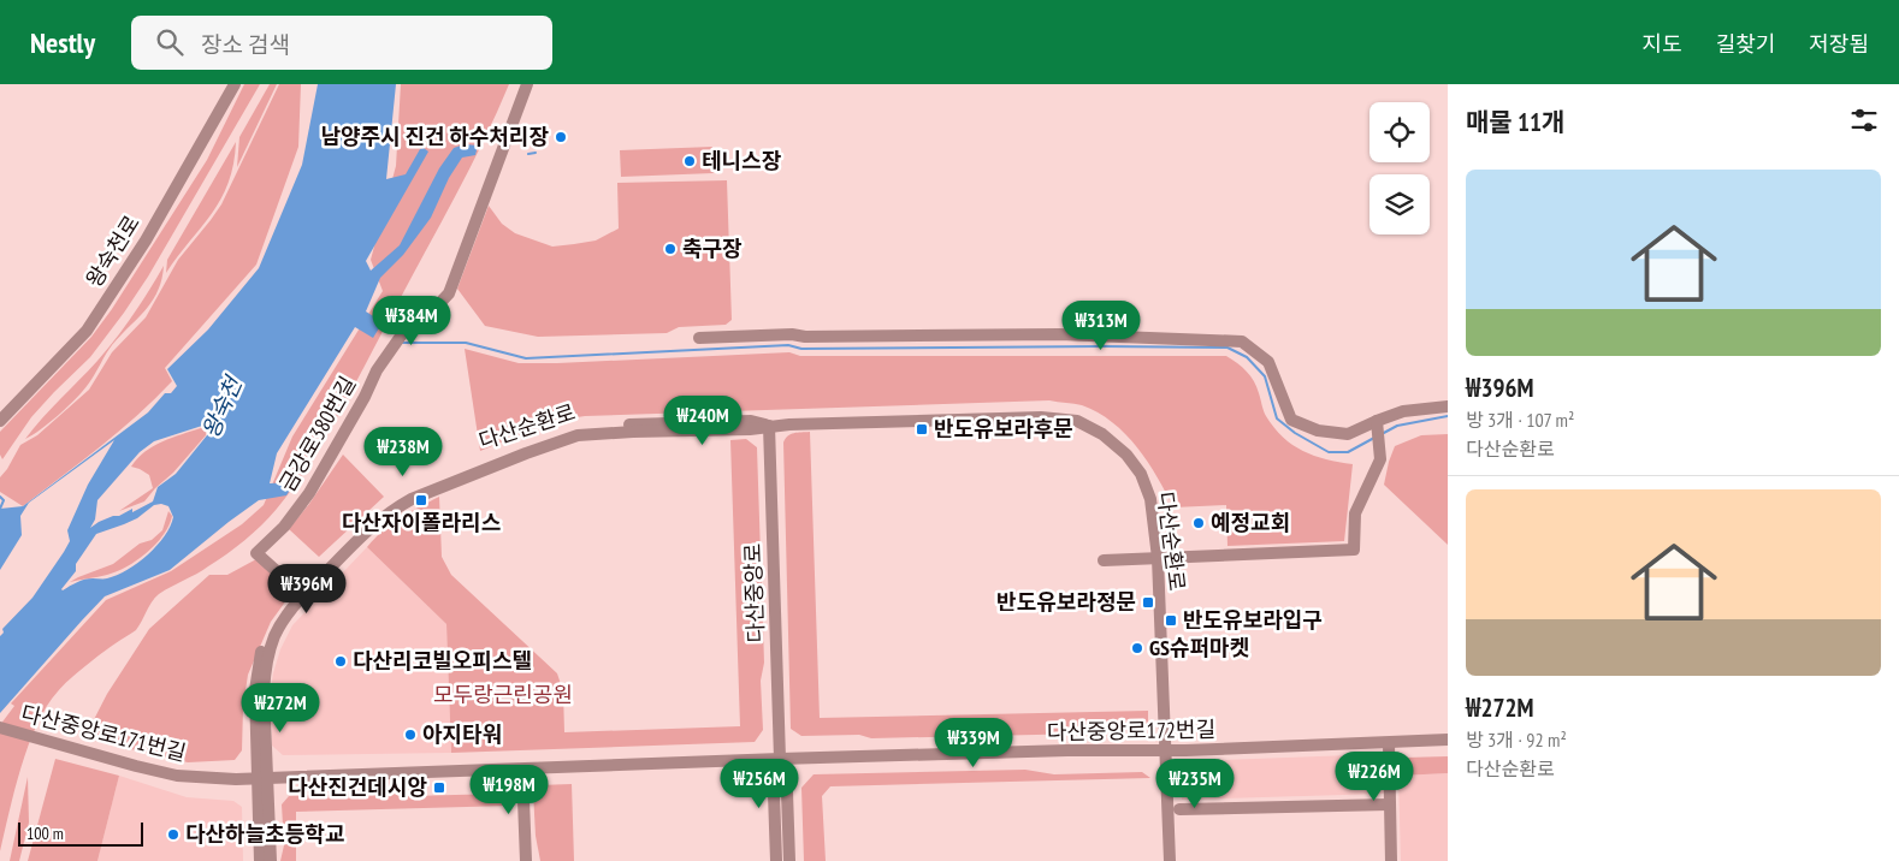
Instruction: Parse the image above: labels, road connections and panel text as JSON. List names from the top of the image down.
{
  "streets": {
    "street": [
      "왕숙천로",
      "다산순환로",
      "금강로380번길",
      "다산중앙로",
      "다산중앙로172번길",
      "다산중앙로171번길"
    ]
  },
  "crossings": [
    ["다산순환로", "금강로380번길"],
    ["다산순환로", "다산중앙로"],
    ["다산순환로", "다산중앙로172번길"],
    ["다산순환로", "다산중앙로171번길"],
    ["다산중앙로", "다산중앙로172번길"],
    ["다산중앙로", "다산중앙로171번길"],
    ["다산중앙로172번길", "다산중앙로171번길"]
  ],
  "water": ["왕숙천"],
  "parks": ["모두랑근린공원"],
  "places": {
    "other": [
      "남양주시 진건 하수처리장",
      "테니스장",
      "축구장",
      "예정교회",
      "GS슈퍼마켓",
      "다산리코빌오피스텔",
      "아지타워",
      "다산하늘초등학교"
    ],
    "transit": [
      "반도유보라후문",
      "다산자이폴라리스",
      "반도유보라정문",
      "반도유보라입구",
      "다산진건데시앙"
    ]
  },
  "scale_bar": "100 m",
  "page": {
    "header": "Nestly",
    "search": "장소 검색",
    "nav": ["지도", "길찾기", "저장됨"],
    "heading": "매물 11개",
    "list": [
      {
        "name": "₩396M",
        "note": "방 3개 · 107 m² · 다산순환로"
      },
      {
        "name": "₩272M",
        "note": "방 3개 · 92 m² · 다산순환로"
      }
    ],
    "price": [
      "₩384M",
      "₩313M",
      "₩240M",
      "₩238M",
      "₩396M",
      "₩272M",
      "₩339M",
      "₩226M",
      "₩256M",
      "₩235M",
      "₩198M"
    ],
    "scale": "100 m"
  }
}
